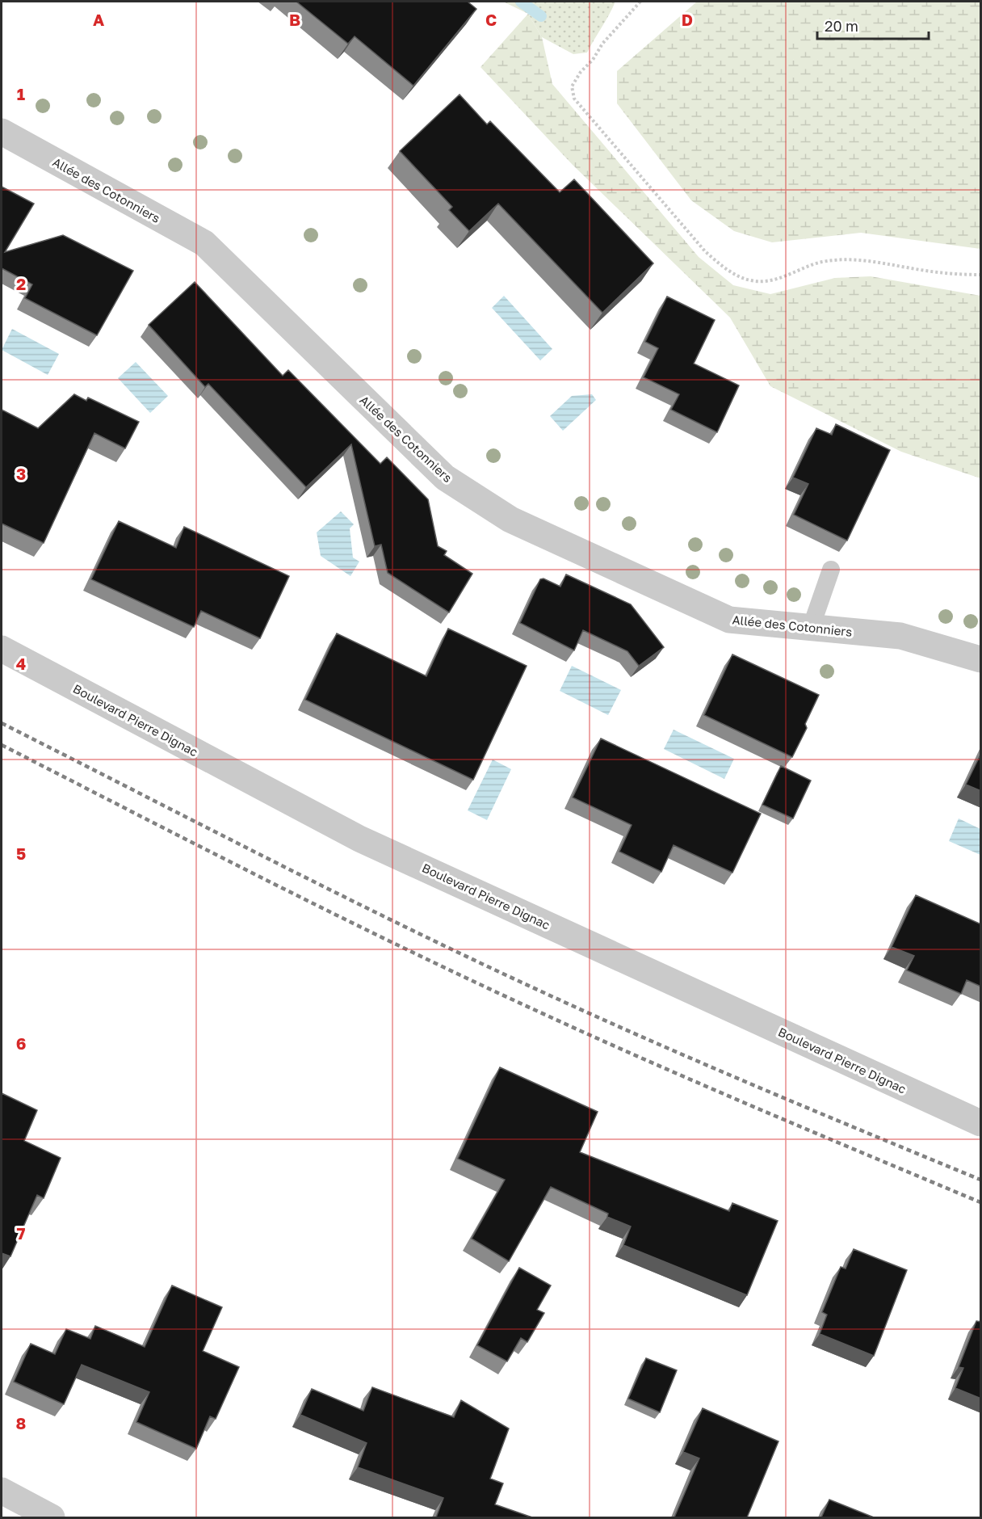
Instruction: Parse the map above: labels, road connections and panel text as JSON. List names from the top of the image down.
{
  "streets": {
    "street": ["Allée des Cotonniers", "Boulevard Pierre Dignac"]
  },
  "scale_bar": "20 m",
  "grid": {
    "columns": [
      "A",
      "B",
      "C",
      "D"
    ],
    "rows": [
      "1",
      "2",
      "3",
      "4",
      "5",
      "6",
      "7",
      "8"
    ]
  }
}
